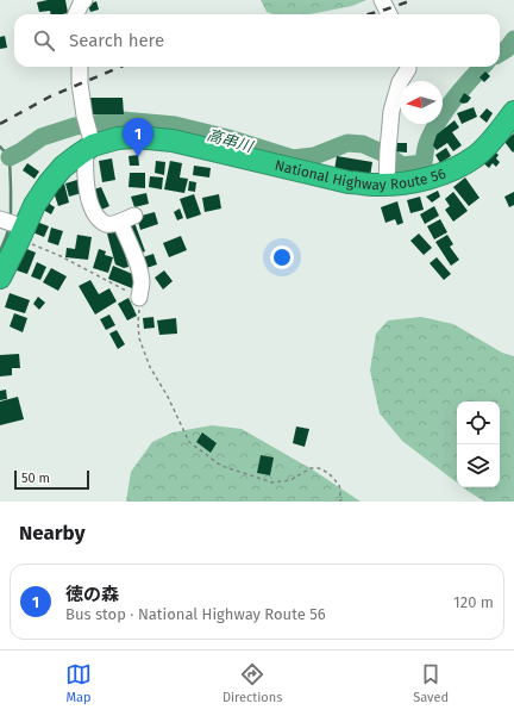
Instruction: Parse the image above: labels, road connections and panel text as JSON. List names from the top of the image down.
{
  "streets": {
    "highway": ["National Highway Route 56"]
  },
  "water": ["高串川"],
  "scale_bar": "50 m",
  "north": "left",
  "page": {
    "search": "Search here",
    "pins": "1",
    "scale": "50 m",
    "heading": "Nearby",
    "list": [
      {
        "mark": "1",
        "name": "徳の森",
        "note": "Bus stop · National Highway Route 56",
        "value": "120 m"
      }
    ],
    "nav": ["Map", "Directions", "Saved"]
  }
}
